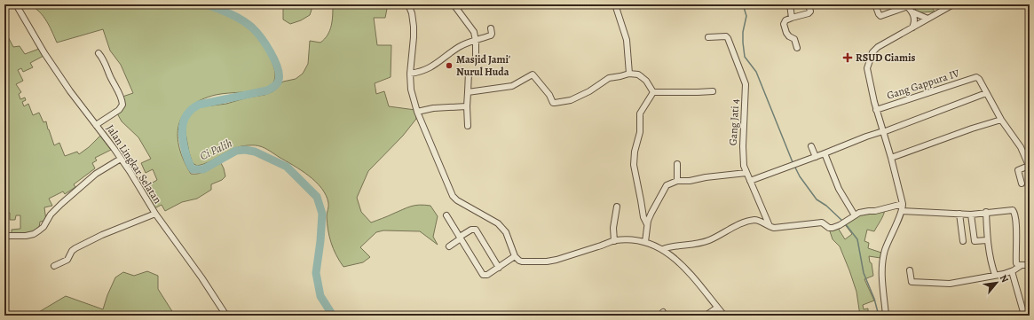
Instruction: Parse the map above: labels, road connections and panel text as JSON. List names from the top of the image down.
{
  "streets": {
    "street": ["Gang Gappura IV", "Gang Jati 4", "Jalan Lingkar Selatan"]
  },
  "water": ["Ci Palih"],
  "places": {
    "health": ["RSUD Ciamis"],
    "other": ["Masjid Jami' Nurul Huda"]
  },
  "north": "top right"
}
